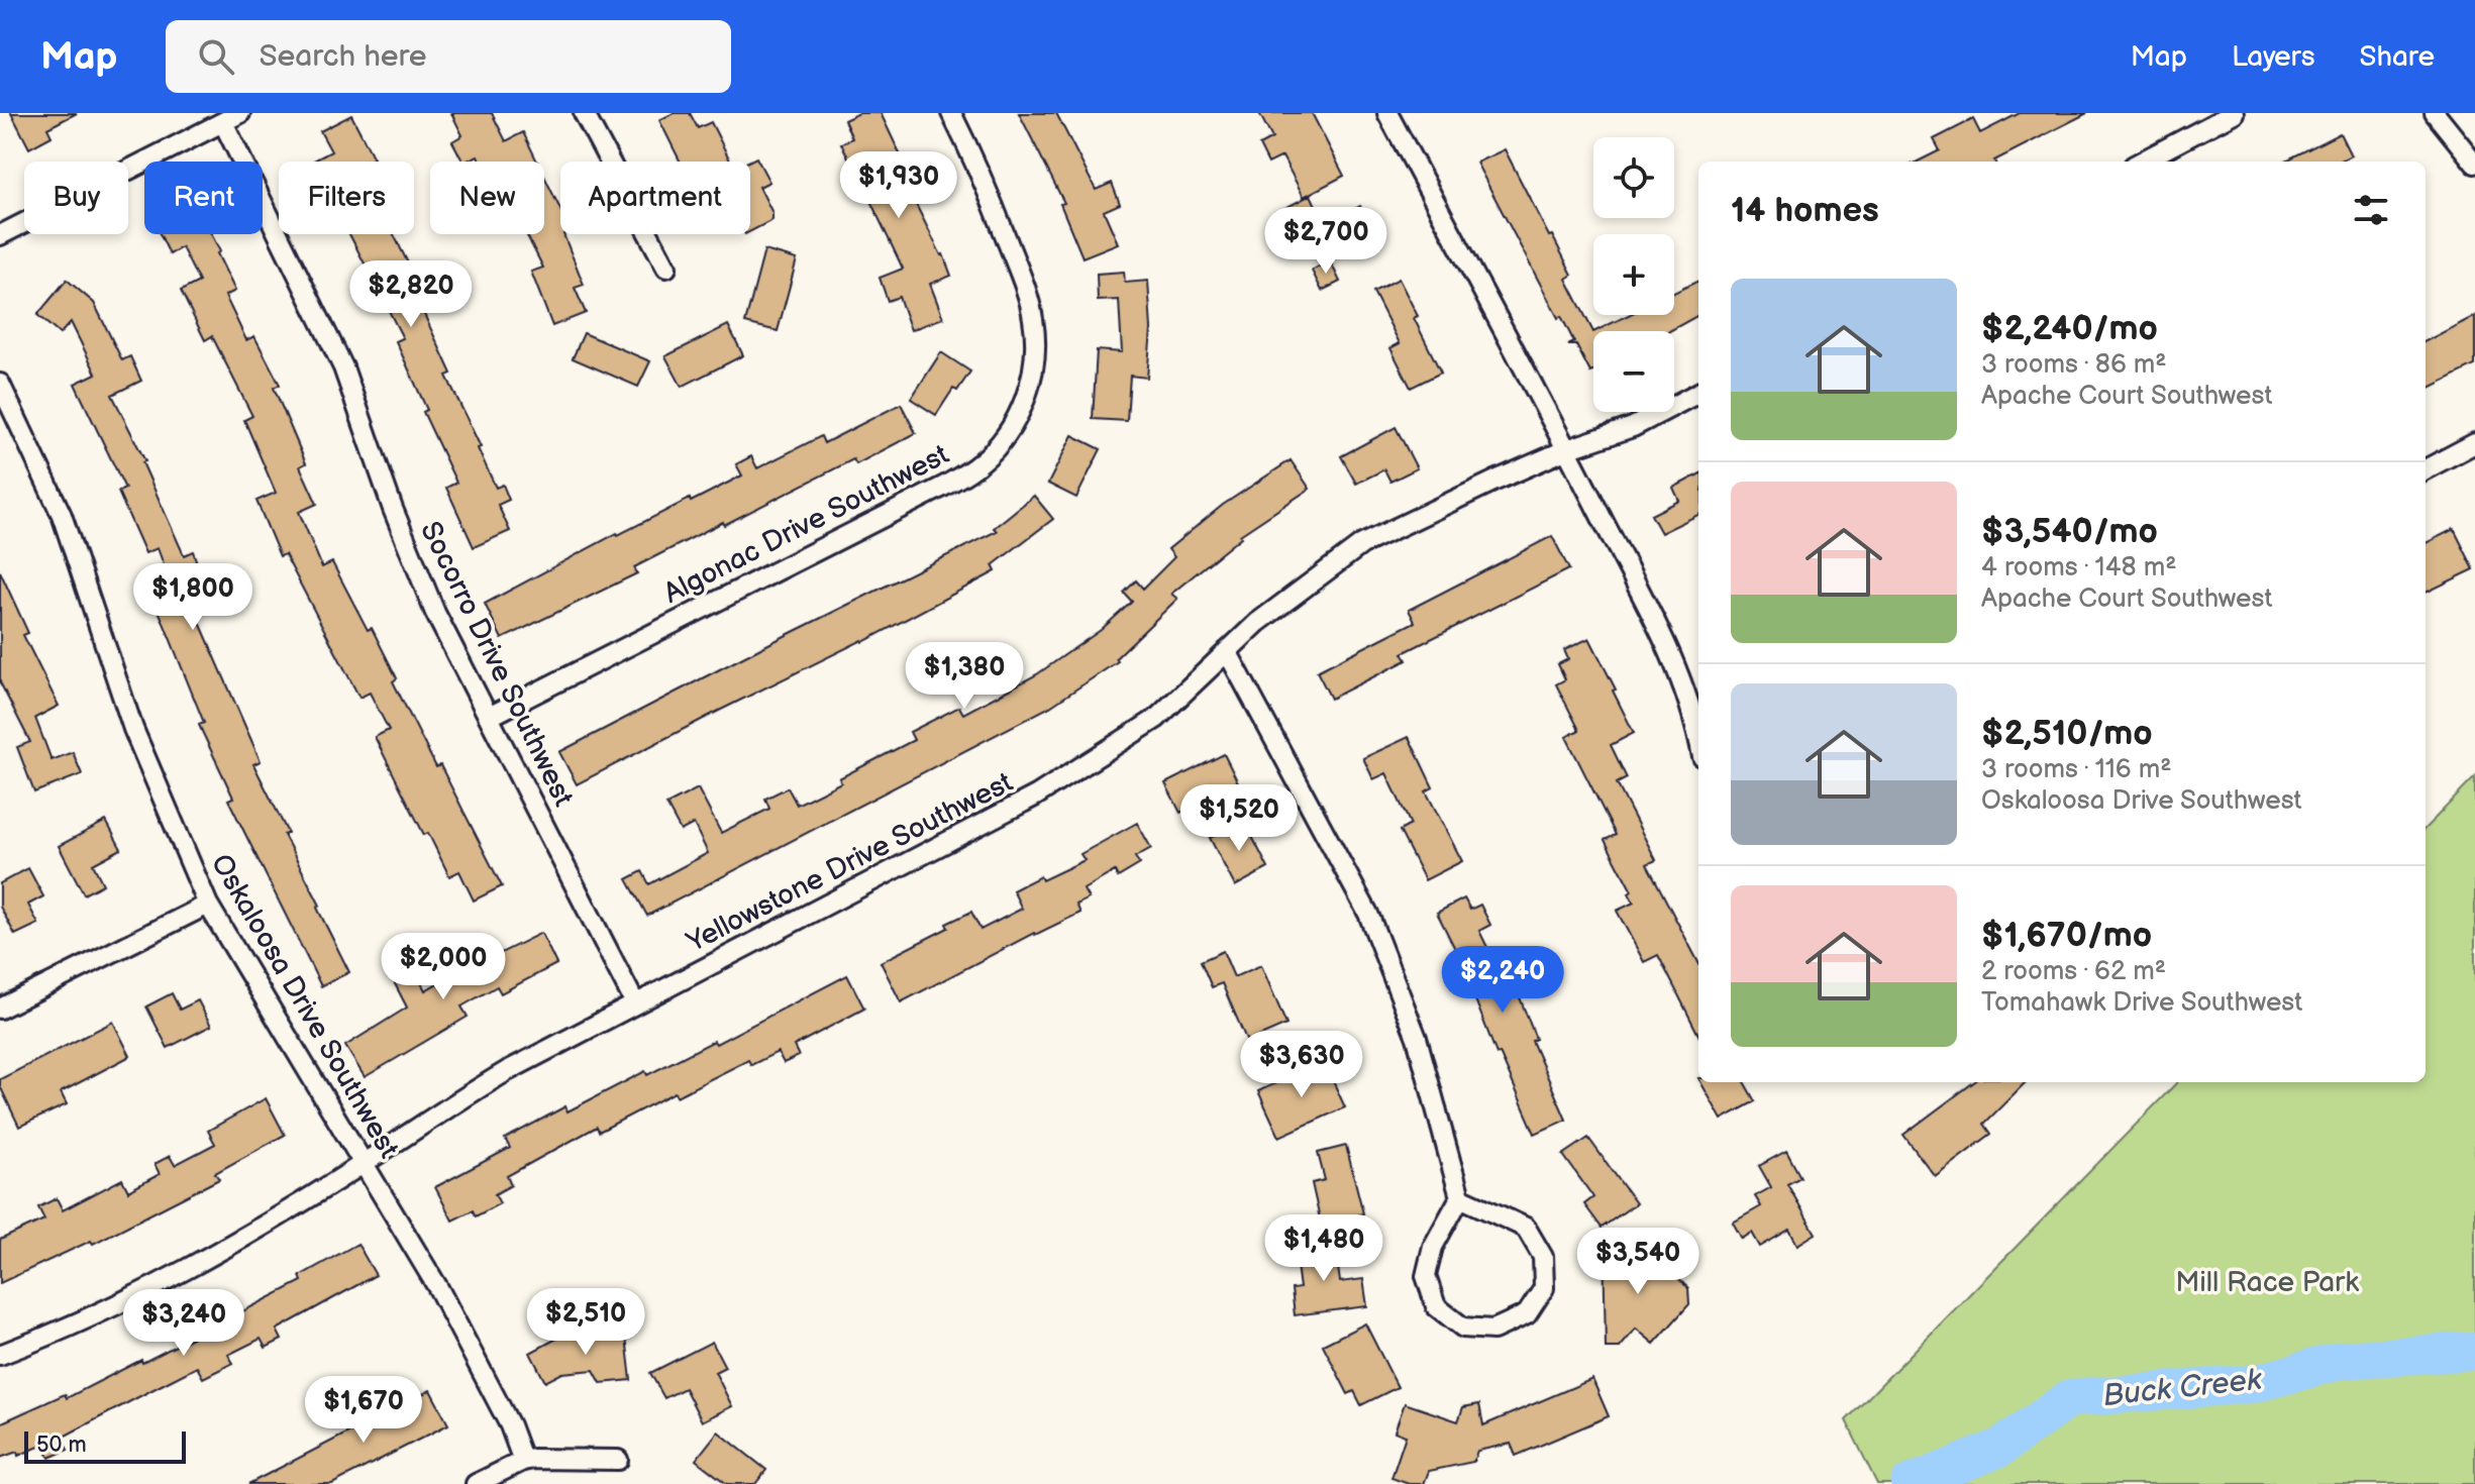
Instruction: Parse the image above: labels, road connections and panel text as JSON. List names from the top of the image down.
{
  "streets": {
    "street": [
      "Algonac Drive Southwest",
      "Socorro Drive Southwest",
      "Yellowstone Drive Southwest",
      "Oskaloosa Drive Southwest"
    ]
  },
  "crossings": [
    ["Algonac Drive Southwest", "Socorro Drive Southwest"],
    ["Socorro Drive Southwest", "Yellowstone Drive Southwest"],
    ["Yellowstone Drive Southwest", "Oskaloosa Drive Southwest"]
  ],
  "water": ["Buck Creek"],
  "parks": ["Mill Race Park"],
  "scale_bar": "50 m",
  "page": {
    "header": "Map",
    "search": "Search here",
    "nav": ["Map", "Layers", "Share"],
    "map_buttons": ["+", "−"],
    "price": [
      "$1,930",
      "$2,700",
      "$2,820",
      "$1,800",
      "$1,380",
      "$1,520",
      "$2,000",
      "$2,240",
      "$3,630",
      "$1,480",
      "$3,540",
      "$2,510",
      "$3,240",
      "$1,670"
    ],
    "chip": [
      "Buy",
      "Rent",
      "Filters",
      "New",
      "Apartment"
    ],
    "heading": "14 homes",
    "list": [
      {
        "name": "$2,240/mo",
        "note": "3 rooms · 86 m² · Apache Court Southwest"
      },
      {
        "name": "$3,540/mo",
        "note": "4 rooms · 148 m² · Apache Court Southwest"
      },
      {
        "name": "$2,510/mo",
        "note": "3 rooms · 116 m² · Oskaloosa Drive Southwest"
      },
      {
        "name": "$1,670/mo",
        "note": "2 rooms · 62 m² · Tomahawk Drive Southwest"
      }
    ],
    "scale": "50 m"
  }
}
